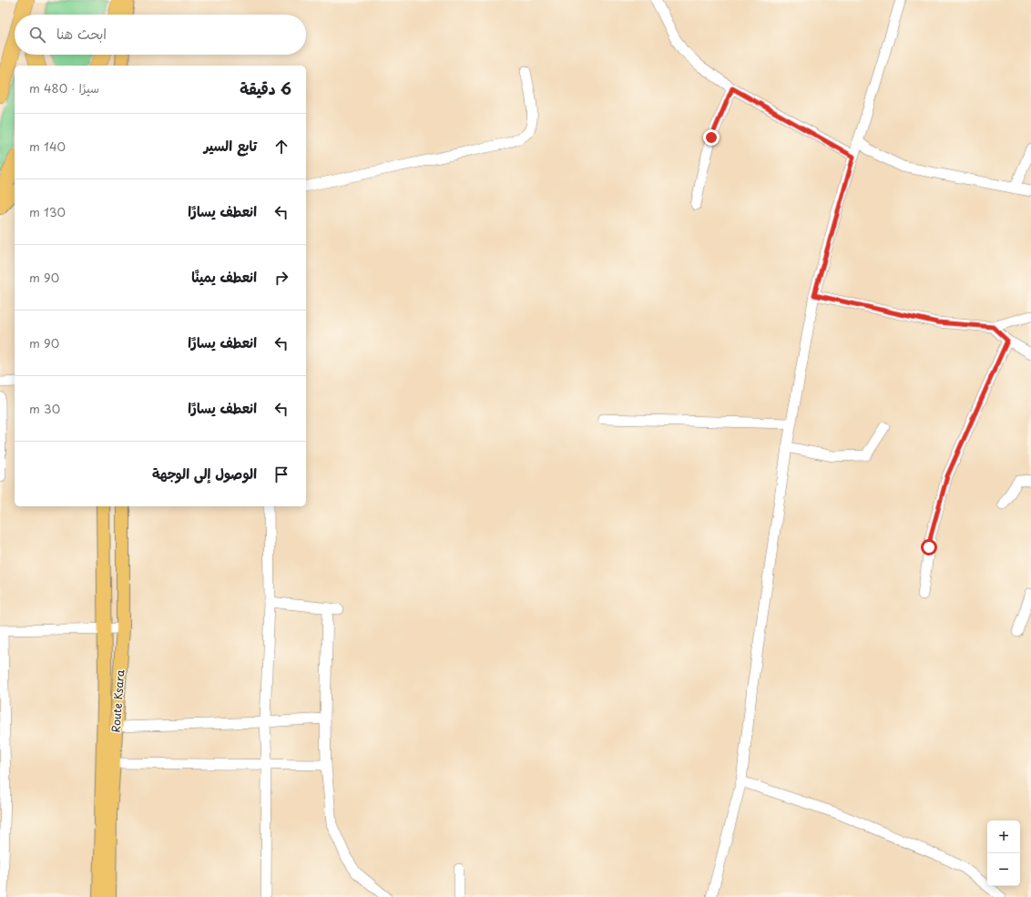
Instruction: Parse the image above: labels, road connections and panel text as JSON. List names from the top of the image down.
{
  "streets": {
    "main road": ["Route Ksara"]
  },
  "page": {
    "search": "ابحث هنا",
    "heading": ["6 دقيقة", "سيرًا · 480 m"],
    "list": [
      ["تابع السير", "140 m"],
      ["انعطف يسارًا", "130 m"],
      ["انعطف يمينًا", "90 m"],
      ["انعطف يسارًا", "90 m"],
      ["انعطف يسارًا", "30 m"],
      "الوصول إلى الوجهة"
    ],
    "map_buttons": ["+", "−"]
  }
}
